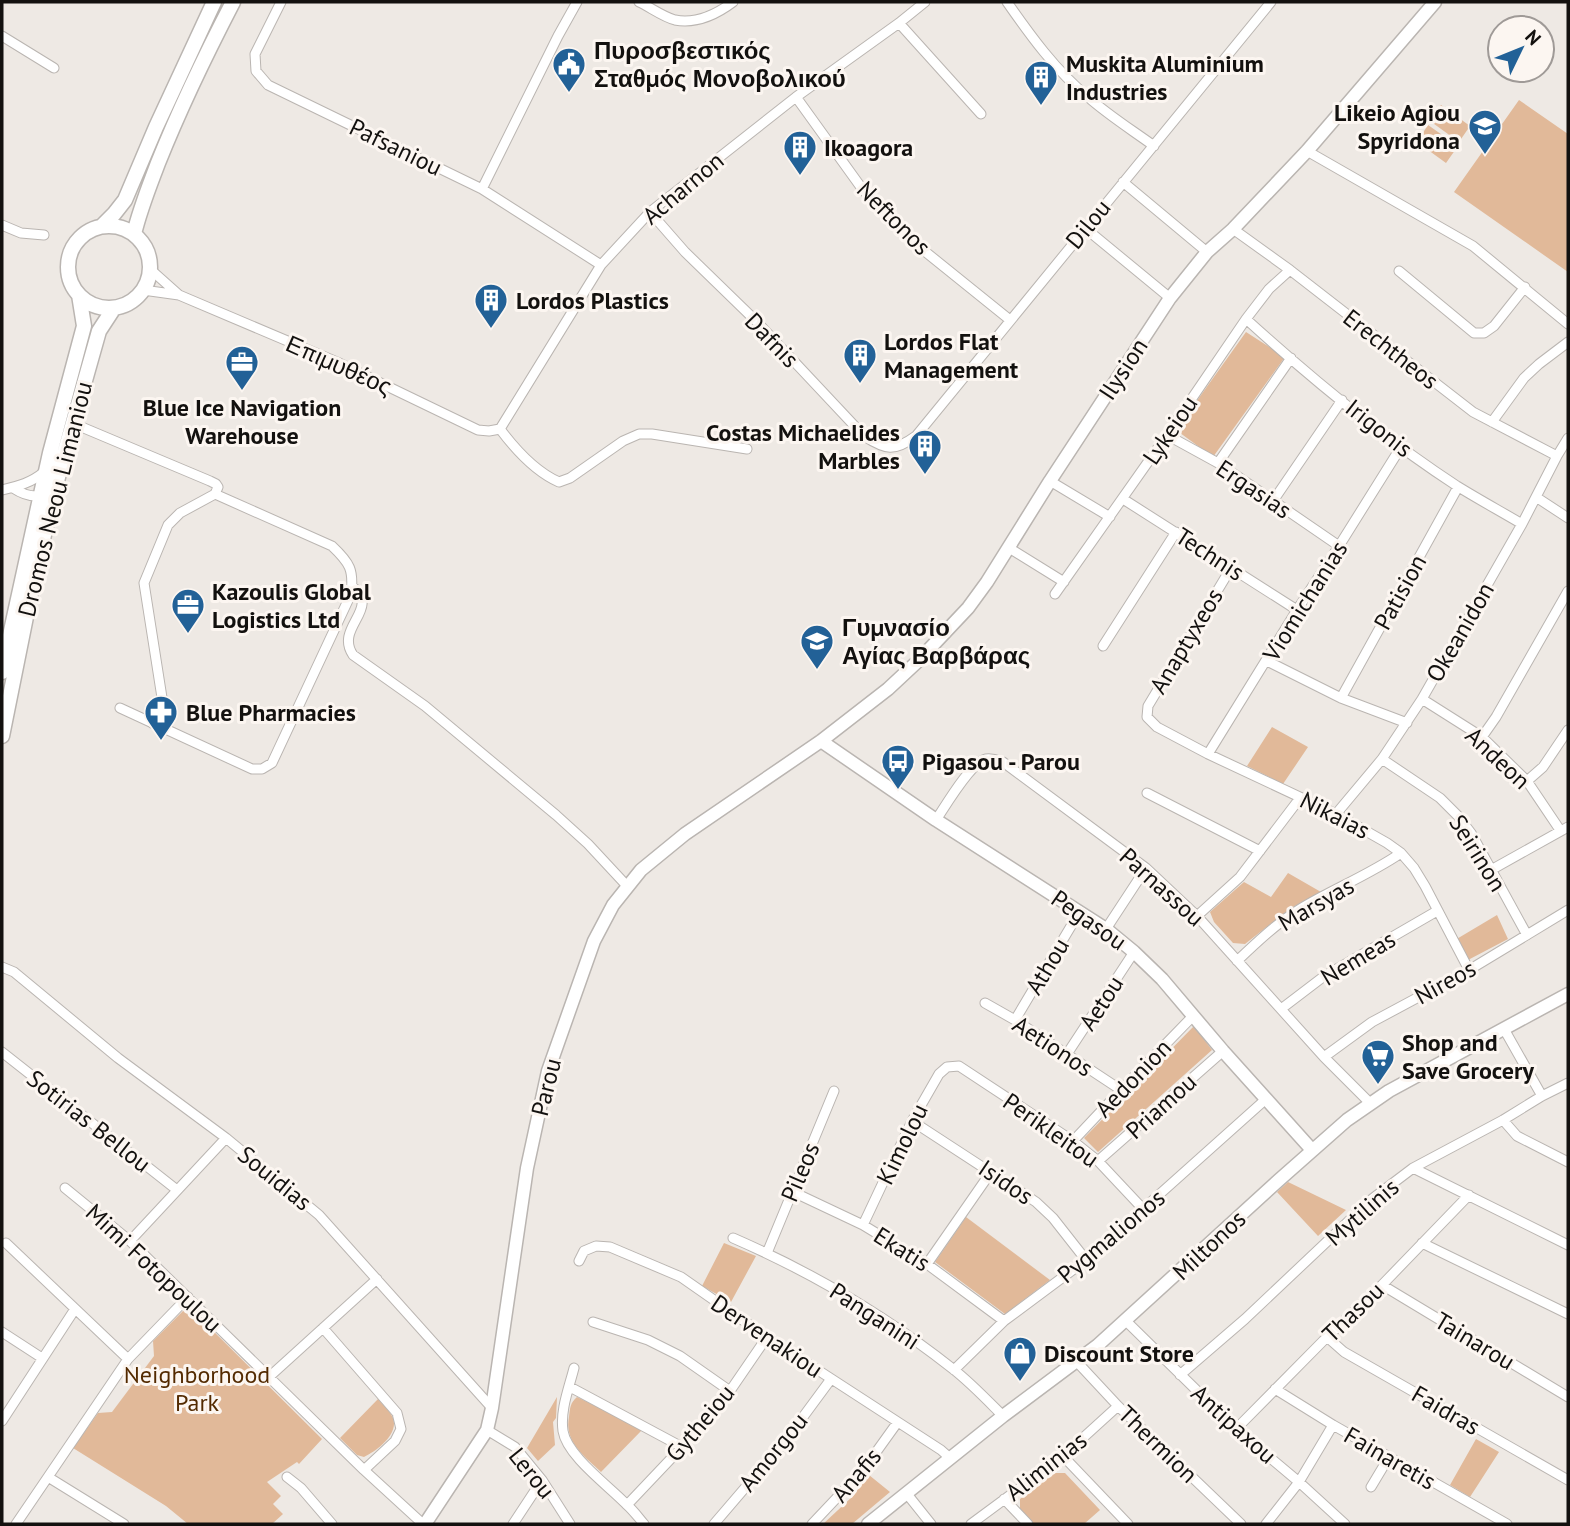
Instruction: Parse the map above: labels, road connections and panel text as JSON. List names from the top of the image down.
{
  "streets": {
    "main road": ["Dromos Neou Limaniou"],
    "street": [
      "Pafsaniou",
      "Acharnon",
      "Neftonos",
      "Dilou",
      "Dafnis",
      "Erechtheos",
      "Επιμυθέος",
      "Ilysion",
      "Irigonis",
      "Lykeiou",
      "Ergasias",
      "Technis",
      "Patision",
      "Viomichanias",
      "Okeanidon",
      "Anaptyxeos",
      "Andeon",
      "Nikaias",
      "Seirinon",
      "Parnassou",
      "Marsyas",
      "Pegasou",
      "Nemeas",
      "Athou",
      "Nireos",
      "Aetou",
      "Aetionos",
      "Aedonion",
      "Parou",
      "Priamou",
      "Sotirias Bellou",
      "Perikleitou",
      "Kimolou",
      "Pileos",
      "Souidias",
      "Isidos",
      "Mytilinis",
      "Pygmalionos",
      "Miltonos",
      "Ekatis",
      "Mimi Fotopoulou",
      "Thasou",
      "Panganini",
      "Dervenakiou",
      "Tainarou",
      "Faidras",
      "Gytheiou",
      "Antipaxou",
      "Thermion",
      "Amorgou",
      "Fainaretis",
      "Aliminias",
      "Lerou",
      "Anafis"
    ]
  },
  "crossings": [
    ["Pafsaniou", "Acharnon"],
    ["Acharnon", "Neftonos"],
    ["Acharnon", "Dafnis"],
    ["Acharnon", "Επιμυθέος"],
    ["Neftonos", "Dilou"],
    ["Dilou", "Dafnis"],
    ["Erechtheos", "Ilysion"],
    ["Erechtheos", "Lykeiou"],
    ["Erechtheos", "Okeanidon"],
    ["Ilysion", "Pegasou"],
    ["Ilysion", "Parou"],
    ["Irigonis", "Lykeiou"],
    ["Irigonis", "Patision"],
    ["Irigonis", "Viomichanias"],
    ["Irigonis", "Okeanidon"],
    ["Lykeiou", "Ergasias"],
    ["Lykeiou", "Technis"],
    ["Ergasias", "Viomichanias"],
    ["Technis", "Viomichanias"],
    ["Technis", "Anaptyxeos"],
    ["Viomichanias", "Nikaias"],
    ["Okeanidon", "Andeon"],
    ["Okeanidon", "Nikaias"],
    ["Okeanidon", "Seirinon"],
    ["Anaptyxeos", "Nikaias"],
    ["Nikaias", "Marsyas"],
    ["Nikaias", "Nemeas"],
    ["Nikaias", "Nireos"],
    ["Seirinon", "Nireos"],
    ["Parnassou", "Marsyas"],
    ["Parnassou", "Pegasou"],
    ["Parnassou", "Nemeas"],
    ["Parnassou", "Nireos"],
    ["Parnassou", "Miltonos"],
    ["Pegasou", "Athou"],
    ["Pegasou", "Aetou"],
    ["Pegasou", "Aedonion"],
    ["Pegasou", "Parou"],
    ["Pegasou", "Priamou"],
    ["Pegasou", "Pygmalionos"],
    ["Pegasou", "Miltonos"],
    ["Athou", "Aetionos"],
    ["Aetou", "Aetionos"],
    ["Aetionos", "Aedonion"],
    ["Aedonion", "Perikleitou"],
    ["Parou", "Souidias"],
    ["Parou", "Mimi Fotopoulou"],
    ["Parou", "Lerou"],
    ["Priamou", "Perikleitou"],
    ["Perikleitou", "Kimolou"],
    ["Perikleitou", "Pygmalionos"],
    ["Kimolou", "Isidos"],
    ["Kimolou", "Ekatis"],
    ["Pileos", "Ekatis"],
    ["Pileos", "Panganini"],
    ["Isidos", "Pygmalionos"],
    ["Mytilinis", "Antipaxou"],
    ["Pygmalionos", "Ekatis"],
    ["Pygmalionos", "Panganini"],
    ["Miltonos", "Panganini"],
    ["Miltonos", "Dervenakiou"],
    ["Miltonos", "Antipaxou"],
    ["Miltonos", "Thermion"],
    ["Thasou", "Tainarou"],
    ["Thasou", "Faidras"],
    ["Thasou", "Antipaxou"],
    ["Thasou", "Fainaretis"],
    ["Dervenakiou", "Gytheiou"],
    ["Dervenakiou", "Amorgou"],
    ["Dervenakiou", "Anafis"],
    ["Thermion", "Aliminias"]
  ],
  "parks": ["Neighborhood Park"],
  "places": {
    "public building": ["Πυροσβεστικός Σταθμός Μονοβολικού"],
    "building": [
      "Muskita Aluminium Industries",
      "Ikoagora",
      "Lordos Plastics",
      "Lordos Flat Management",
      "Costas Michaelides Marbles"
    ],
    "school or university": ["Likeio Agiou Spyridona", "Γυμνασίο Αγίας Βαρβάρας"],
    "office": ["Blue Ice Navigation Warehouse", "Kazoulis Global Logistics Ltd"],
    "pharmacy": ["Blue Pharmacies"],
    "bus stop": ["Pigasou - Parou"],
    "supermarket": ["Shop and Save Grocery"],
    "shop": ["Discount Store"]
  },
  "north": "top right"
}
